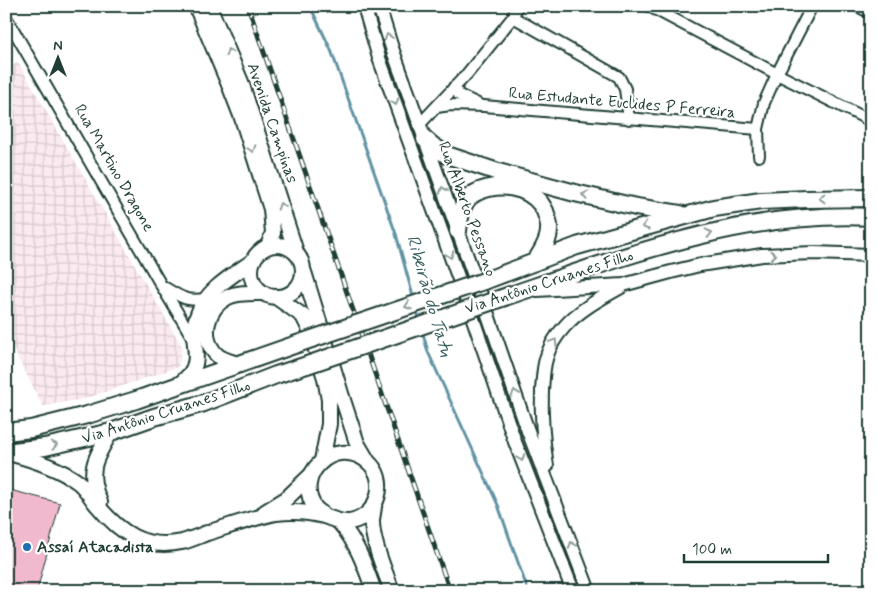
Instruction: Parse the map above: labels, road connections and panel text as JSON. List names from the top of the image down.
{
  "streets": {
    "main road": ["Avenida Campinas", "Via Antônio Cruanes Filho"],
    "street": ["Rua Estudante Euclides P Ferreira", "Rua Martino Dragone", "Rua Alberto Pessano"]
  },
  "water": ["Ribeirão do Tatu"],
  "places": ["Assaí Atacadista"],
  "scale_bar": "100 m",
  "north": "top"
}
